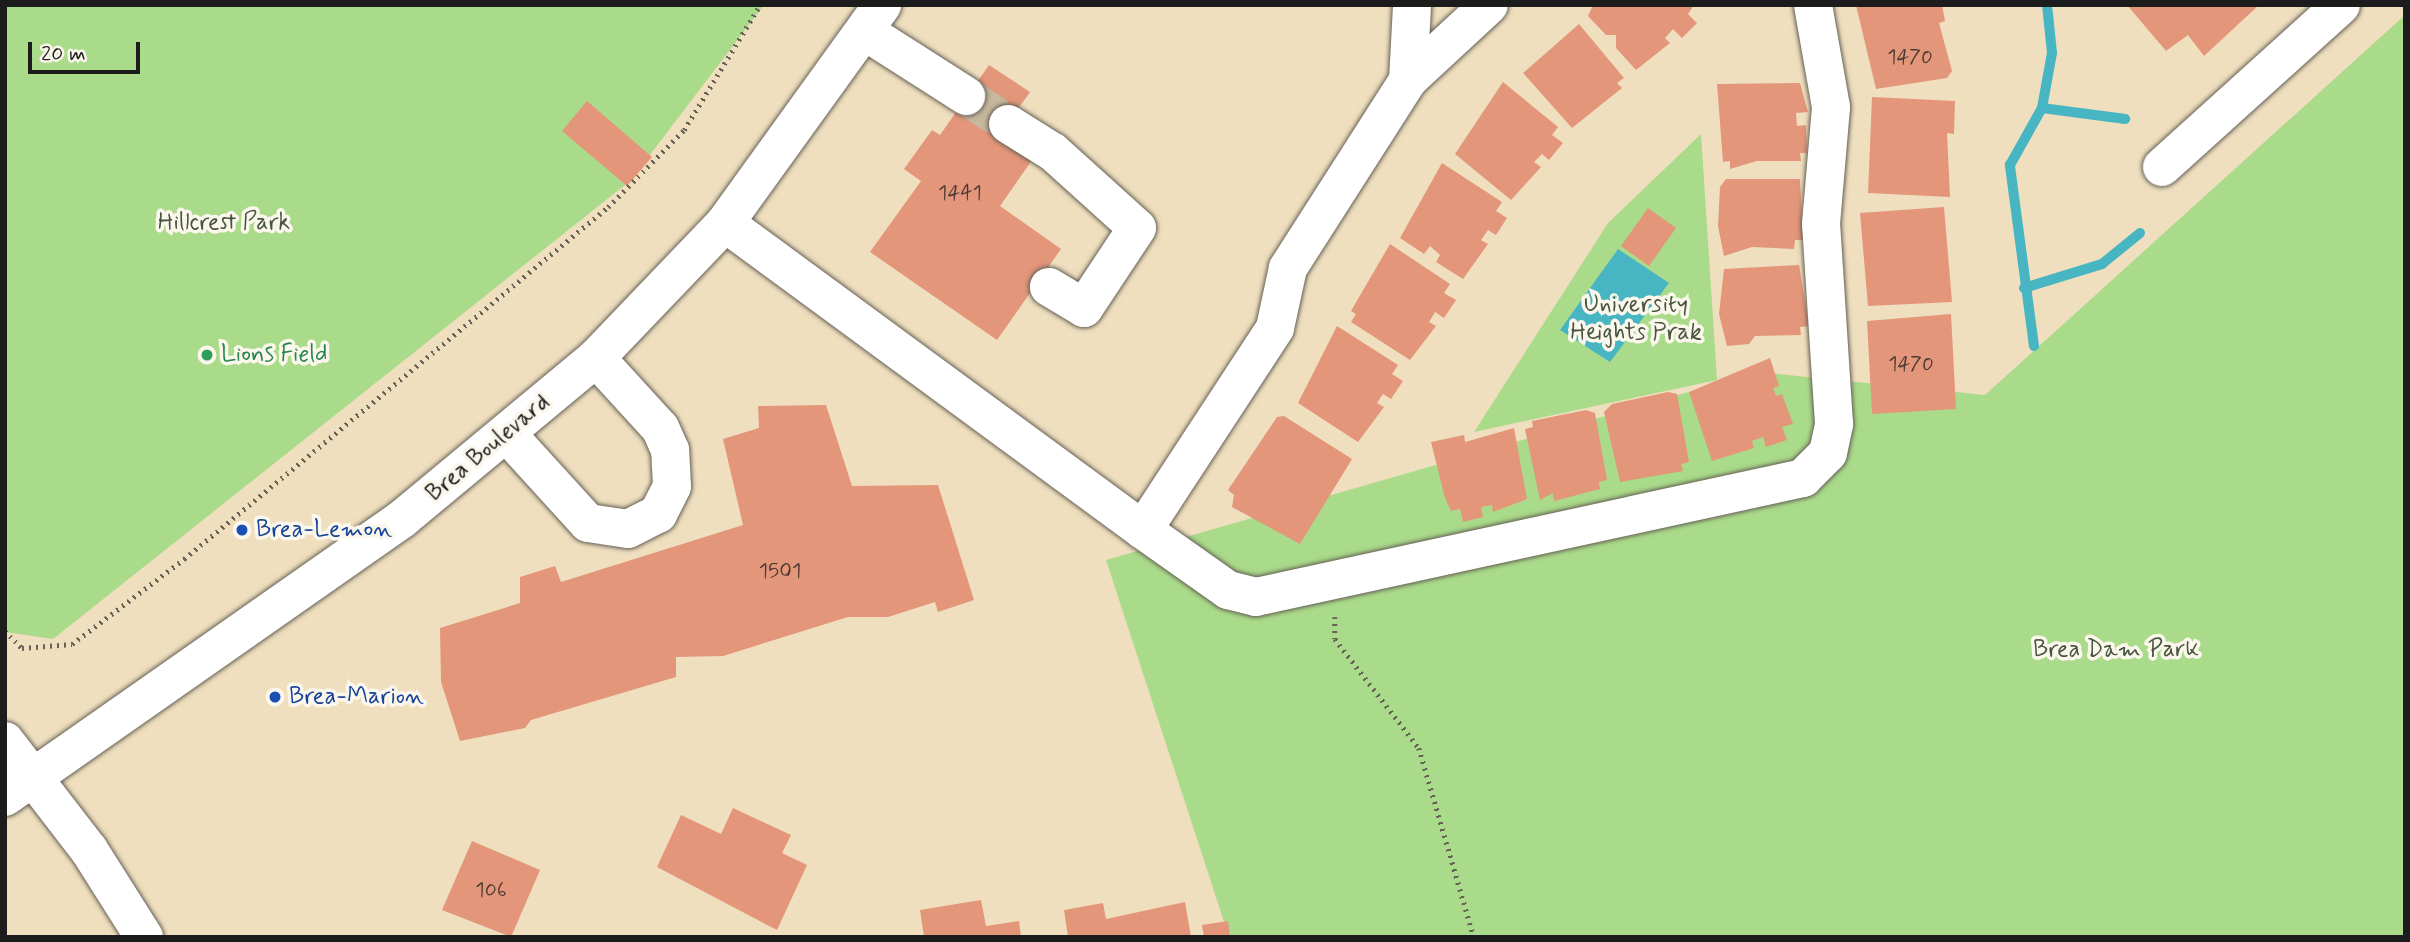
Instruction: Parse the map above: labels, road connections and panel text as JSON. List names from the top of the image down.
{
  "streets": {
    "main road": ["Brea Boulevard"]
  },
  "parks": ["Hillcrest Park", "University Heights Prak", "Brea Dam Park"],
  "places": ["Lions Field", "Brea-Lemon", "Brea-Marion"],
  "house_numbers": [
    "1470",
    "1441",
    "1470",
    "1501",
    "106"
  ],
  "scale_bar": "20 m"
}
